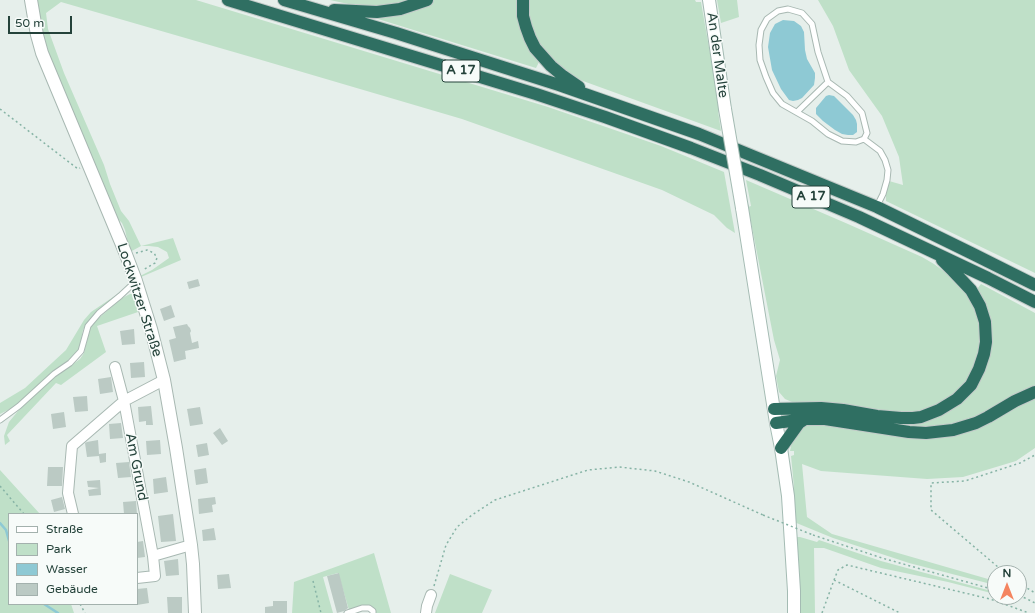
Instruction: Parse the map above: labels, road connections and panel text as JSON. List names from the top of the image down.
{
  "streets": {
    "highway": ["A 17"],
    "street": ["An der Malte", "Lockwitzer Straße", "Am Grund"]
  },
  "legend": [
    "Straße",
    "Park",
    "Wasser",
    "Gebäude"
  ],
  "scale_bar": "50 m",
  "north": "top"
}
